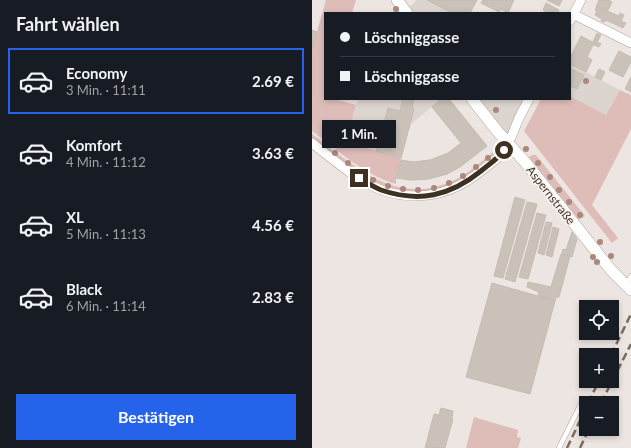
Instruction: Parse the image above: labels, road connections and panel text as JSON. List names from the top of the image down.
{
  "streets": {
    "street": ["Aspernstraße"]
  },
  "page": {
    "heading": "Fahrt wählen",
    "banner": ["Löschniggasse", "Löschniggasse"],
    "list": [
      {
        "name": "Economy",
        "note": "3 Min. · 11:11",
        "value": "2.69 €"
      },
      {
        "name": "Komfort",
        "note": "4 Min. · 11:12",
        "value": "3.63 €"
      },
      {
        "name": "XL",
        "note": "5 Min. · 11:13",
        "value": "4.56 €"
      },
      {
        "name": "Black",
        "note": "6 Min. · 11:14",
        "value": "2.83 €"
      }
    ],
    "bubble": "1 Min.",
    "map_buttons": ["+", "−"],
    "buttons": "Bestätigen"
  }
}
